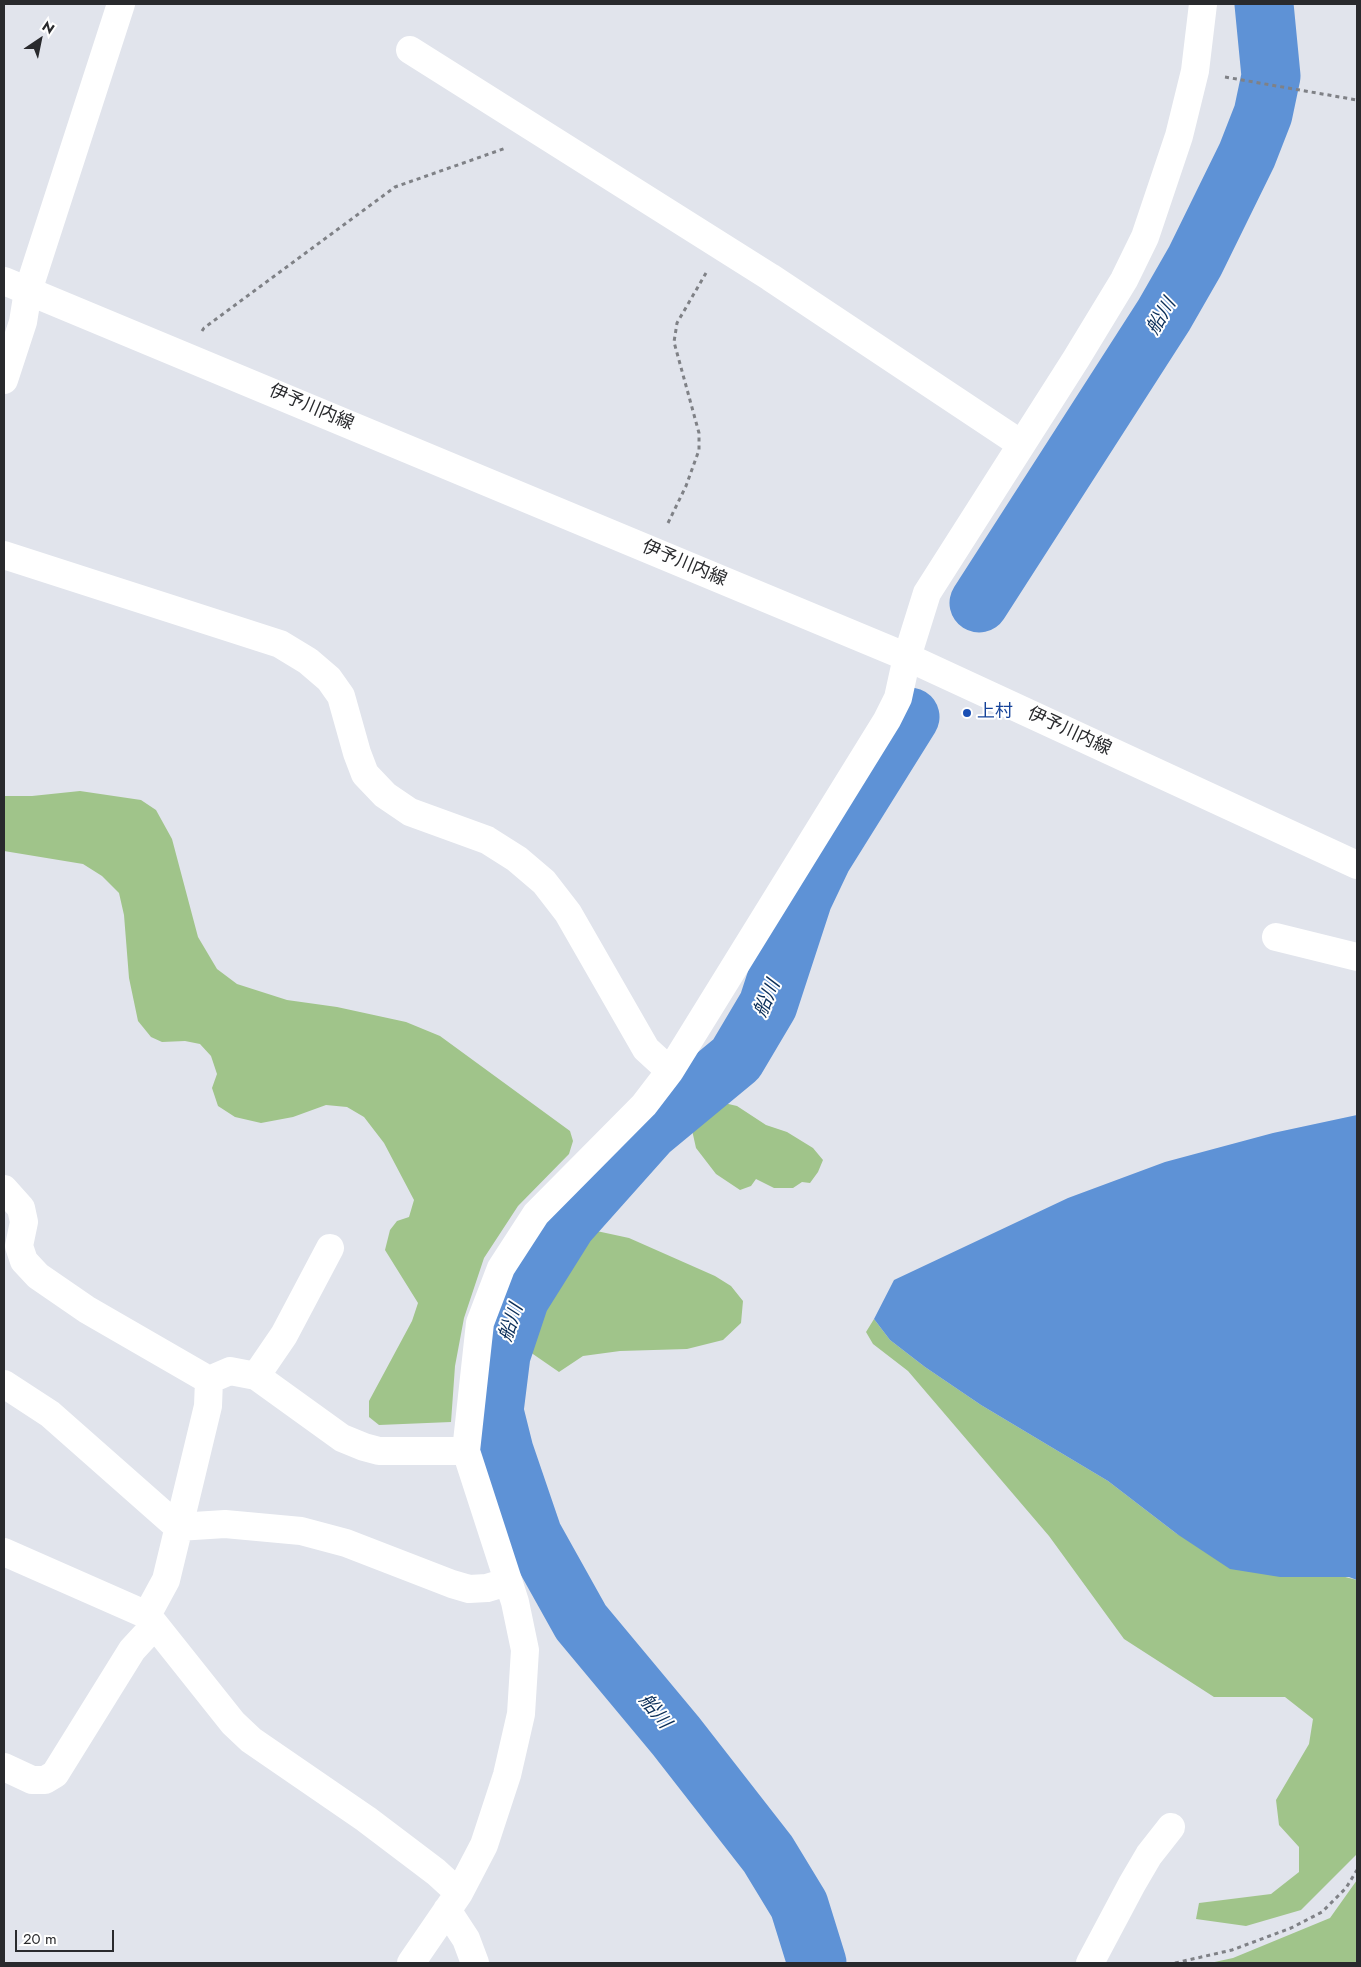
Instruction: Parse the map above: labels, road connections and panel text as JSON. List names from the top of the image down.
{
  "streets": {
    "street": ["伊予川内線"]
  },
  "water": ["船川"],
  "places": ["上村"],
  "scale_bar": "20 m",
  "north": "top right"
}
